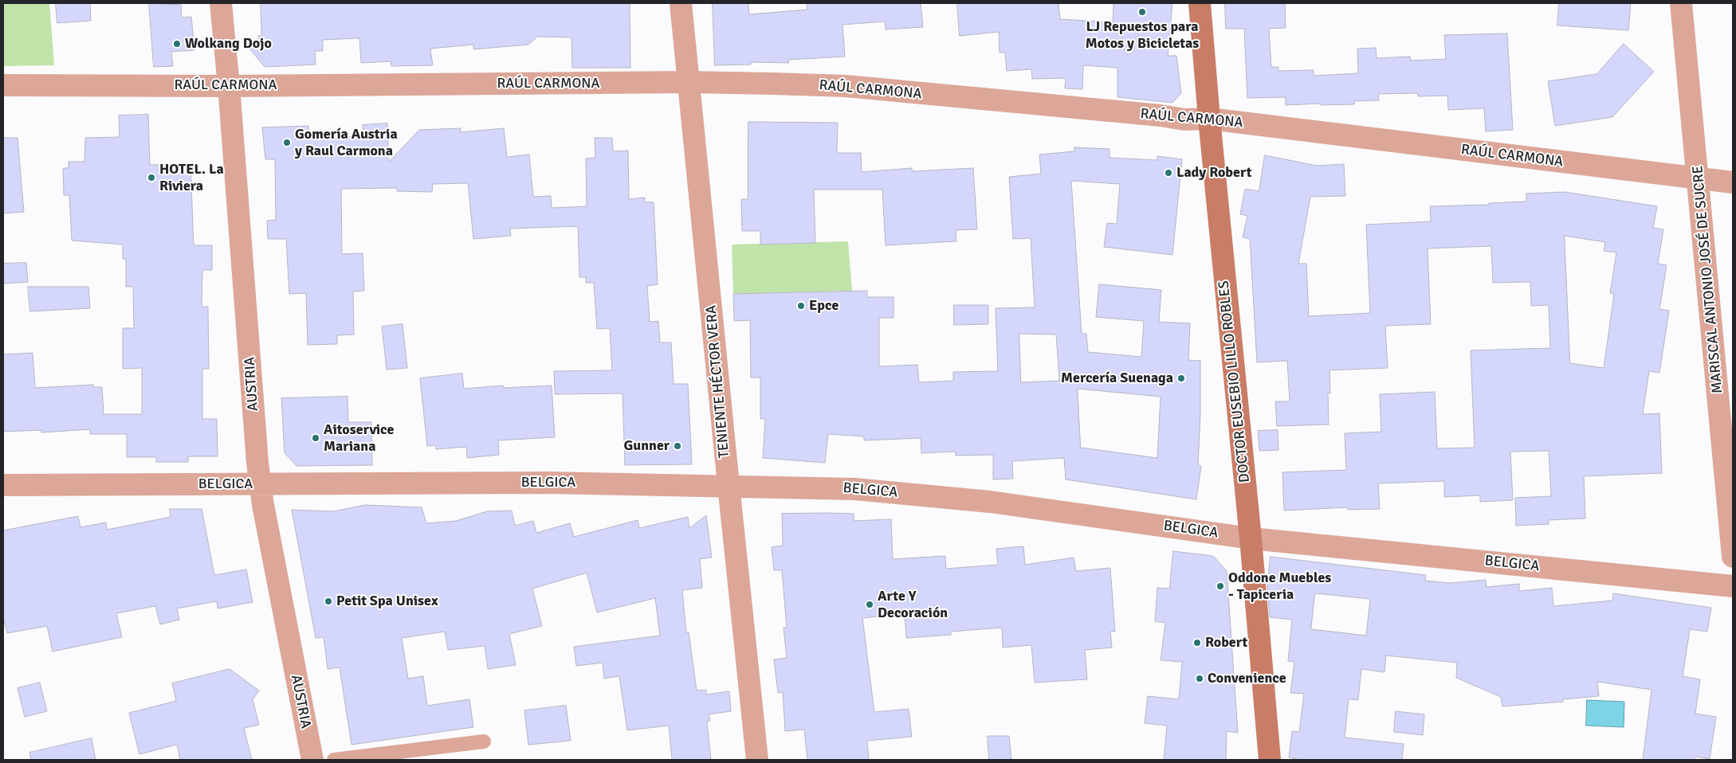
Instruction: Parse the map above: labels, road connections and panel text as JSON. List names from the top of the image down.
{
  "streets": {
    "main road": ["DOCTOR EUSEBIO LILLO ROBLES"],
    "street": [
      "RAÚL CARMONA",
      "MARISCAL ANTONIO JOSÉ DE SUCRE",
      "TENIENTE HÉCTOR VERA",
      "AUSTRIA",
      "BELGICA"
    ]
  },
  "crossings": [
    ["RAÚL CARMONA", "MARISCAL ANTONIO JOSÉ DE SUCRE"],
    ["RAÚL CARMONA", "TENIENTE HÉCTOR VERA"],
    ["RAÚL CARMONA", "DOCTOR EUSEBIO LILLO ROBLES"],
    ["RAÚL CARMONA", "AUSTRIA"],
    ["TENIENTE HÉCTOR VERA", "BELGICA"],
    ["DOCTOR EUSEBIO LILLO ROBLES", "BELGICA"],
    ["AUSTRIA", "BELGICA"]
  ],
  "places": [
    "LJ Repuestos para Motos y Bicicletas",
    "Wolkang Dojo",
    "Gomería Austria y Raul Carmona",
    "Lady Robert",
    "HOTEL. La Riviera",
    "Epce",
    "Mercería Suenaga",
    "Aitoservice Mariana",
    "Gunner",
    "Oddone Muebles - Tapiceria",
    "Petit Spa Unisex",
    "Arte Y Decoración",
    "Robert",
    "Convenience"
  ]
}
